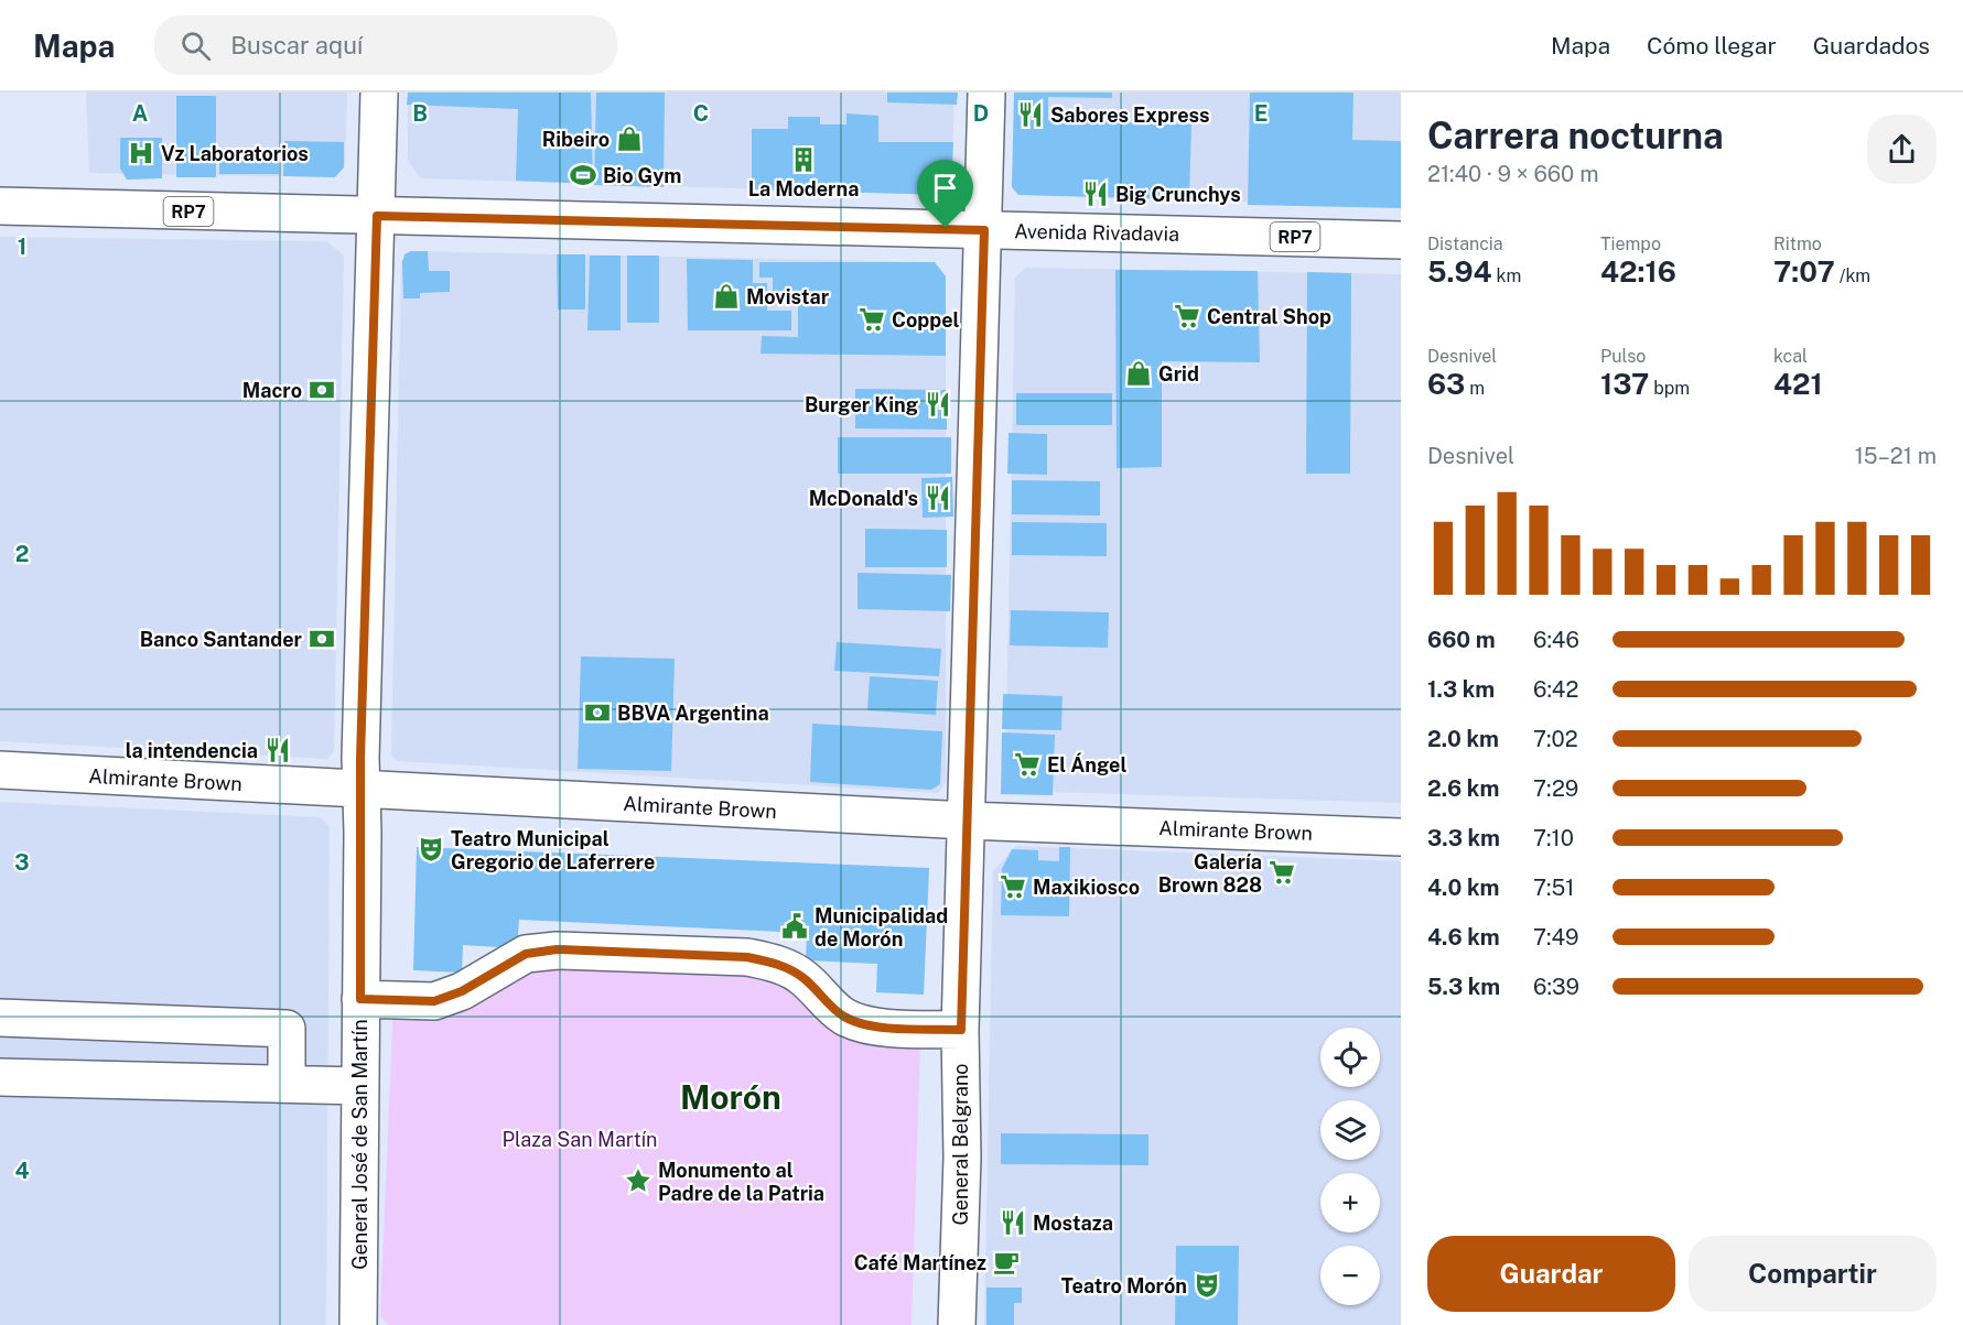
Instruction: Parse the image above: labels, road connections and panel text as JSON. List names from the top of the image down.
{
  "streets": {
    "street": [
      "RP7",
      "Avenida Rivadavia",
      "Almirante Brown",
      "General José de San Martín",
      "General Belgrano"
    ]
  },
  "crossings": [
    ["Avenida Rivadavia", "General José de San Martín"],
    ["Avenida Rivadavia", "General Belgrano"],
    ["Almirante Brown", "General José de San Martín"],
    ["Almirante Brown", "General Belgrano"]
  ],
  "districts": ["Morón"],
  "parks": ["Plaza San Martín"],
  "places": {
    "restaurant": [
      "Sabores Express",
      "Big Crunchys",
      "Burger King",
      "McDonald's",
      "la intendencia",
      "Mostaza"
    ],
    "shop": ["Ribeiro", "Movistar", "Grid"],
    "hospital": ["Vz Laboratorios"],
    "building": ["La Moderna"],
    "sports": ["Bio Gym"],
    "supermarket": [
      "Central Shop",
      "Coppel",
      "El Ángel",
      "Galería Brown 828",
      "Maxikiosco"
    ],
    "bank": ["Macro", "Banco Santander", "BBVA Argentina"],
    "theatre": ["Teatro Municipal Gregorio de Laferrere", "Teatro Morón"],
    "public building": ["Municipalidad de Morón"],
    "place": ["Monumento al Padre de la Patria"],
    "cafe": ["Café Martínez"]
  },
  "page": {
    "header": "Mapa",
    "search": "Buscar aquí",
    "nav": ["Mapa", "Cómo llegar", "Guardados"],
    "heading": ["Carrera nocturna", "21:40 · 9 × 660 m"],
    "stats": [
      ["Distancia", "5.94 km"],
      ["Tiempo", "42:16"],
      ["Ritmo", "7:07 /km"],
      ["Desnivel", "63 m"],
      ["Pulso", "137 bpm"],
      ["kcal", "421"]
    ],
    "chart": ["Desnivel", "15–21 m"],
    "list": [
      {
        "name": "660 m",
        "note": "6:46"
      },
      {
        "name": "1.3 km",
        "note": "6:42"
      },
      {
        "name": "2.0 km",
        "note": "7:02"
      },
      {
        "name": "2.6 km",
        "note": "7:29"
      },
      {
        "name": "3.3 km",
        "note": "7:10"
      },
      {
        "name": "4.0 km",
        "note": "7:51"
      },
      {
        "name": "4.6 km",
        "note": "7:49"
      },
      {
        "name": "5.3 km",
        "note": "6:39"
      }
    ],
    "map_buttons": ["+", "−"],
    "buttons": ["Guardar", "Compartir"]
  },
  "grid": {
    "columns": [
      "A",
      "B",
      "C",
      "D",
      "E"
    ],
    "rows": [
      "1",
      "2",
      "3",
      "4"
    ]
  }
}
